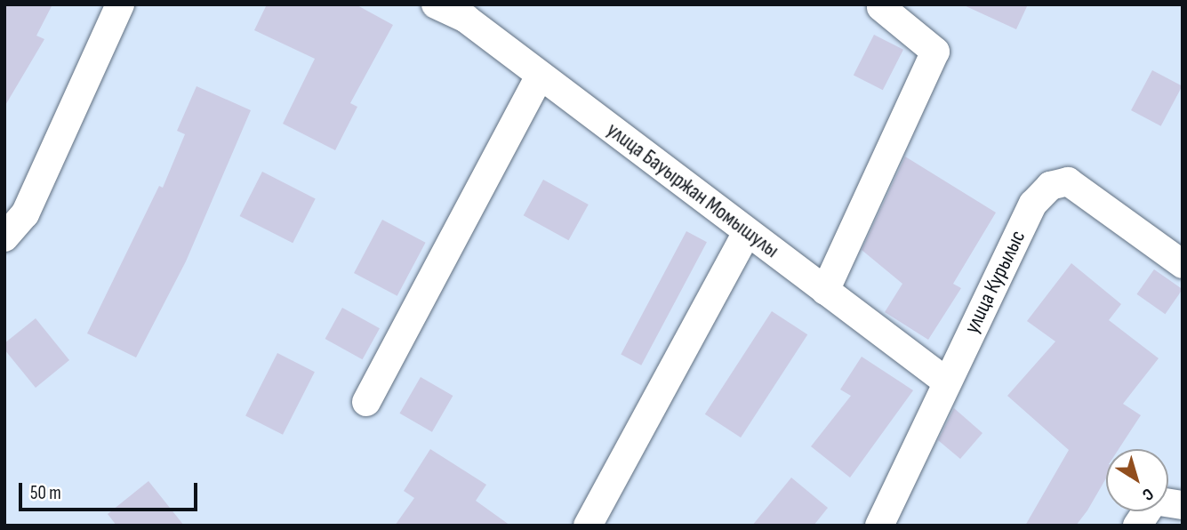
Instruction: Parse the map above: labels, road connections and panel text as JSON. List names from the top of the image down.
{
  "streets": {
    "street": ["улица Бауыржан Момышулы", "улица Курылыс"]
  },
  "crossings": [
    ["улица Бауыржан Момышулы", "улица Курылыс"]
  ],
  "scale_bar": "50 m",
  "north": "bottom right"
}
